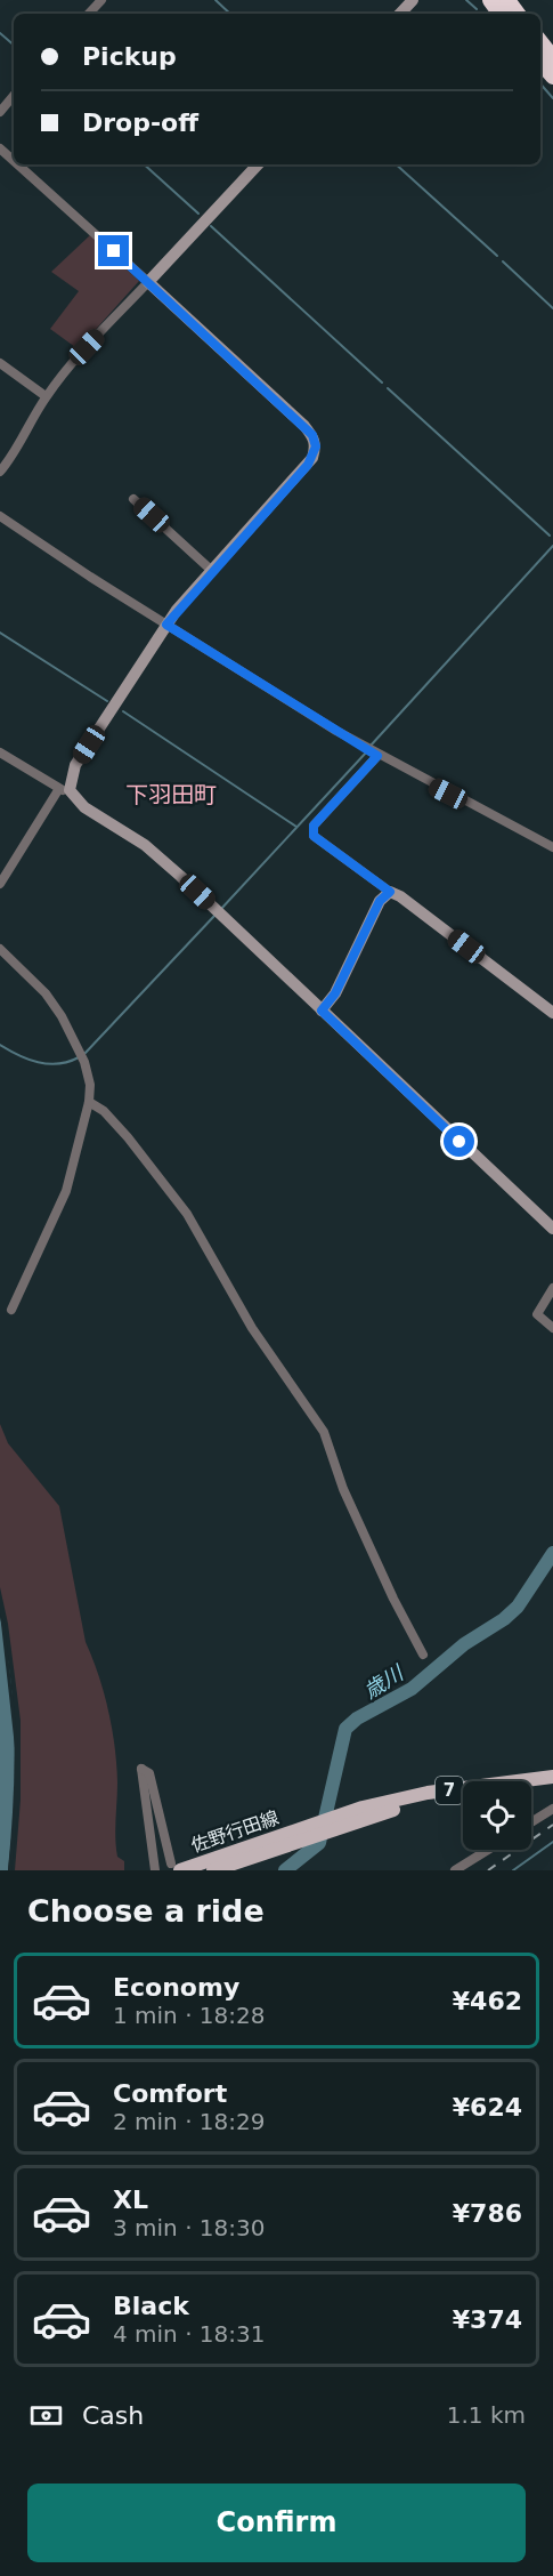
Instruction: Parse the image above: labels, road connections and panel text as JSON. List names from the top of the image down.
{
  "streets": {
    "main road": ["7", "佐野行田線"]
  },
  "crossings": [
    ["7", "佐野行田線"]
  ],
  "districts": ["下羽田町"],
  "water": ["歳川"],
  "page": {
    "banner": ["Pickup", "Drop-off"],
    "heading": "Choose a ride",
    "list": [
      {
        "name": "Economy",
        "note": "1 min · 18:28",
        "value": "¥462"
      },
      {
        "name": "Comfort",
        "note": "2 min · 18:29",
        "value": "¥624"
      },
      {
        "name": "XL",
        "note": "3 min · 18:30",
        "value": "¥786"
      },
      {
        "name": "Black",
        "note": "4 min · 18:31",
        "value": "¥374"
      }
    ],
    "pay": ["Cash", "1.1 km"],
    "buttons": "Confirm"
  }
}
